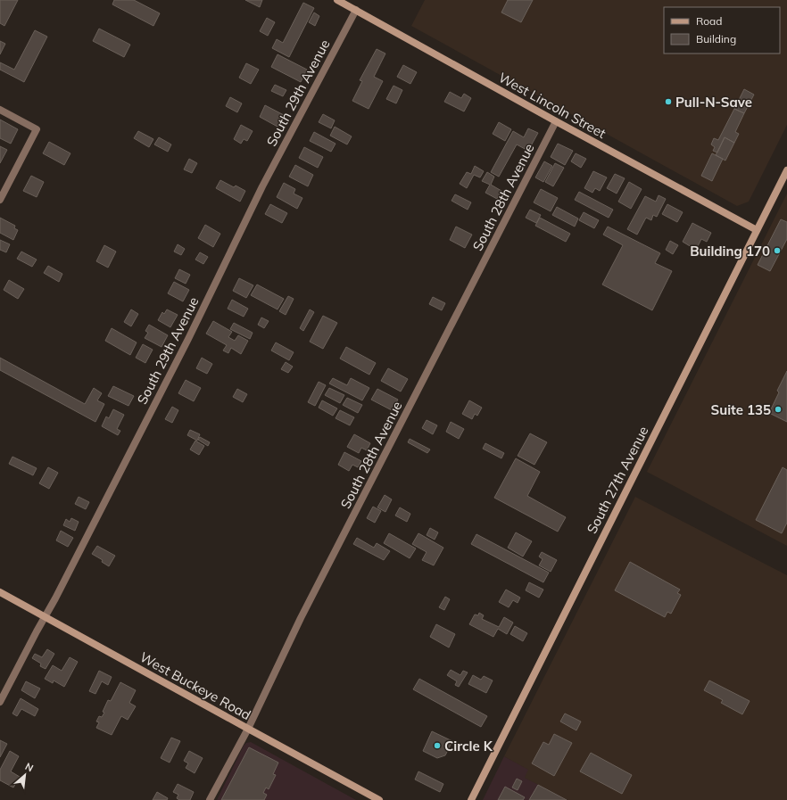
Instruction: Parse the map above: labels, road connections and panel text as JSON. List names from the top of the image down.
{
  "streets": {
    "main road": ["West Lincoln Street", "South 27th Avenue", "West Buckeye Road"],
    "street": ["South 29th Avenue", "South 28th Avenue"]
  },
  "crossings": [
    ["South 29th Avenue", "West Lincoln Street"],
    ["South 29th Avenue", "West Buckeye Road"],
    ["West Lincoln Street", "South 28th Avenue"],
    ["West Lincoln Street", "South 27th Avenue"],
    ["South 28th Avenue", "West Buckeye Road"]
  ],
  "places": [
    "Pull-N-Save",
    "Building 170",
    "Suite 135",
    "Circle K"
  ],
  "legend": ["Road", "Building"],
  "north": "top right"
}
